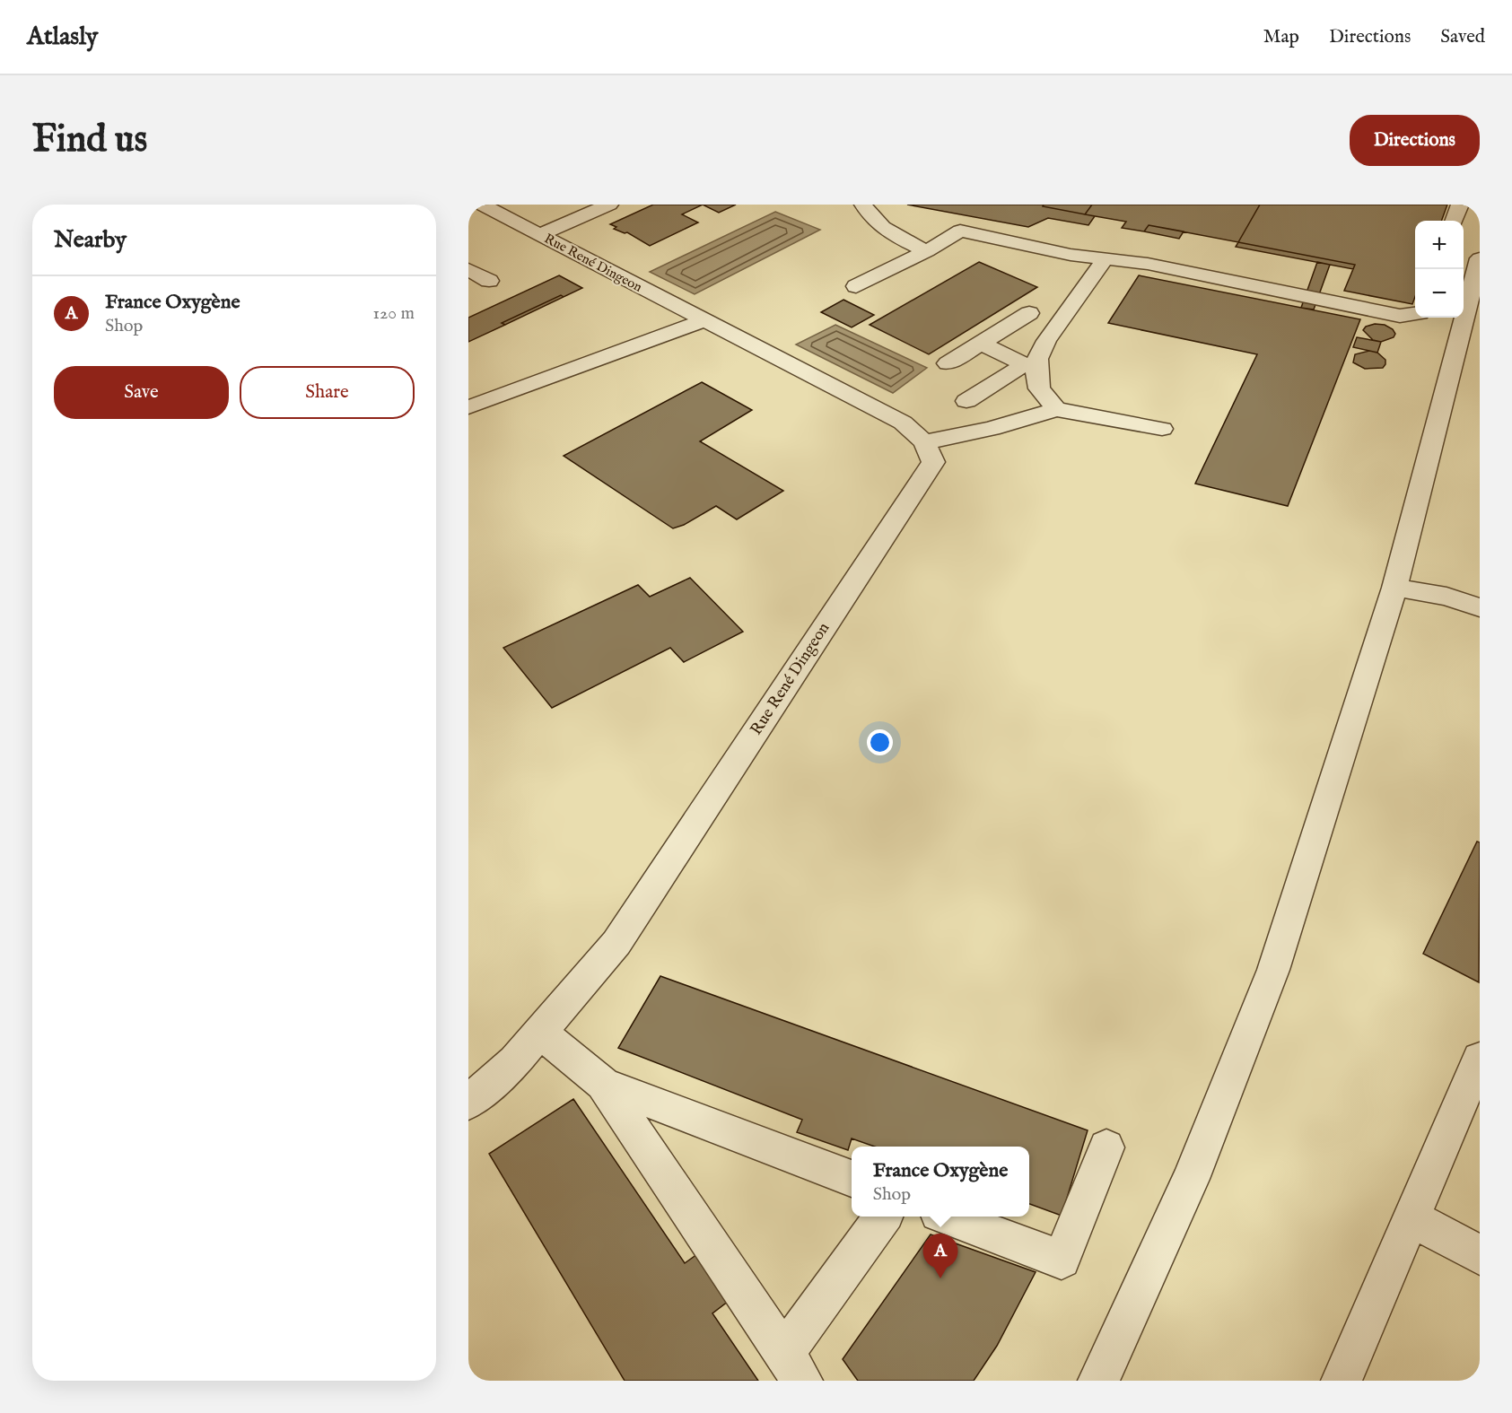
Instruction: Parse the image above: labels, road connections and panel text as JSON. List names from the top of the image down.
{
  "streets": {
    "street": ["Rue René Dingeon"]
  },
  "page": {
    "header": "Atlasly",
    "nav": ["Map", "Directions", "Saved"],
    "buttons": [
      "Directions",
      ["Save", "Share"]
    ],
    "title": "Find us",
    "heading": "Nearby",
    "map_buttons": ["+", "−"],
    "list": [
      {
        "mark": "A",
        "name": "France Oxygène",
        "note": "Shop",
        "value": "120 m"
      }
    ],
    "popup": ["France Oxygène", "Shop"],
    "pins": "A"
  }
}
